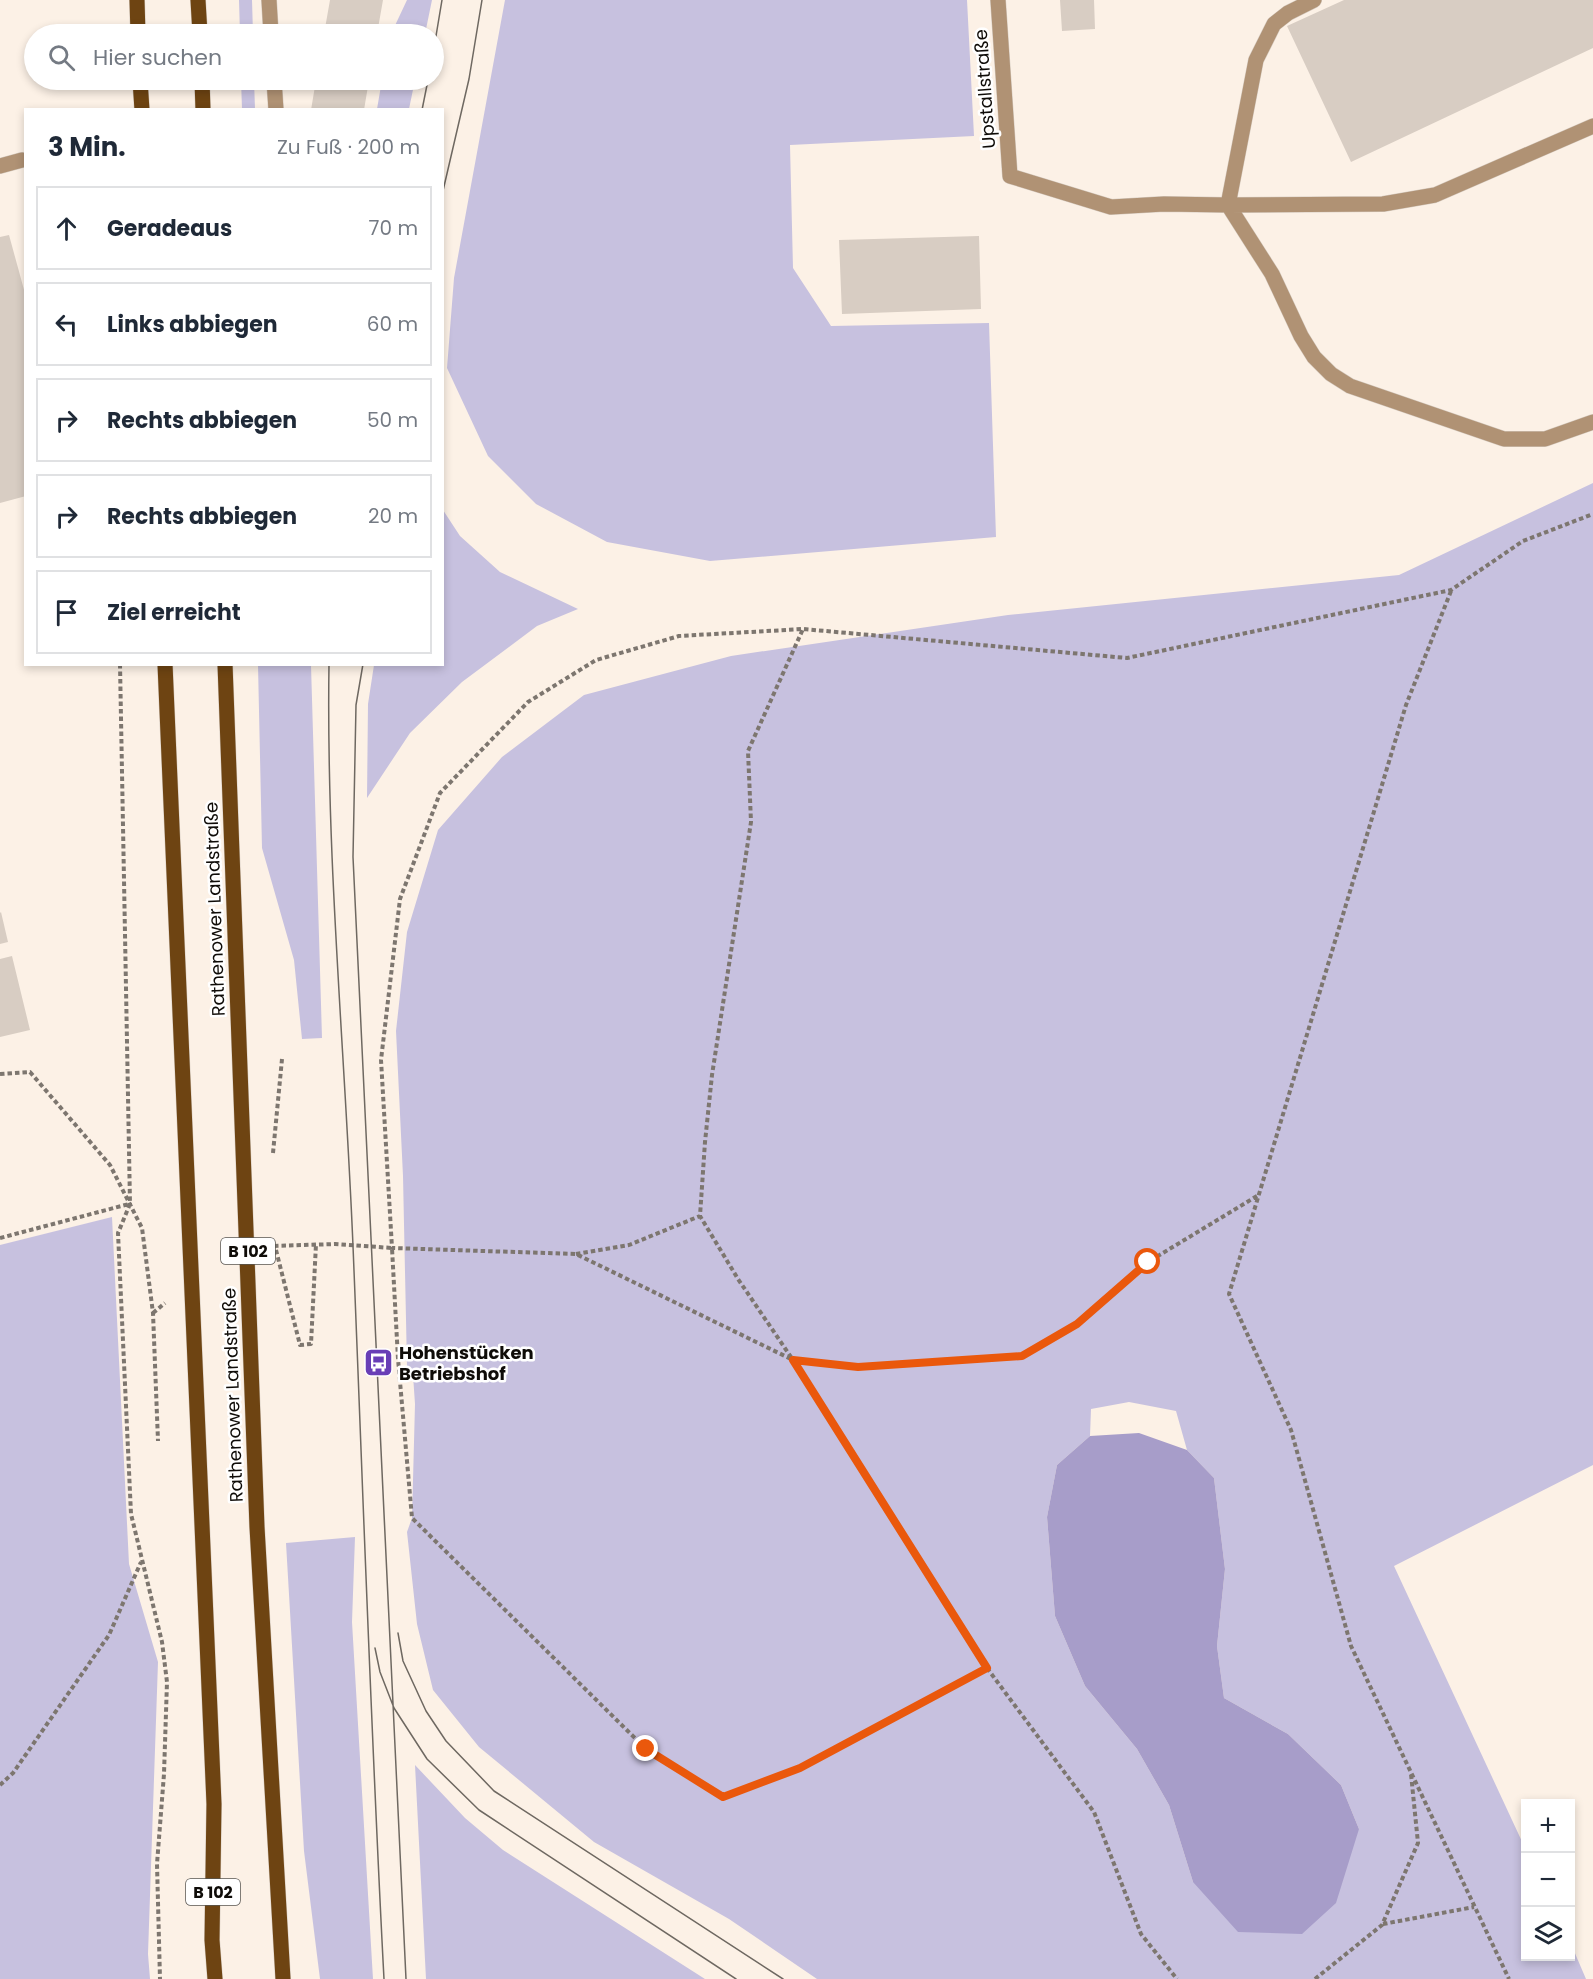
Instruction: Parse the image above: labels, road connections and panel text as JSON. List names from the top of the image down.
{
  "streets": {
    "main road": ["Rathenower Landstraße", "B 102"],
    "lane": ["Upstallstraße"]
  },
  "places": {
    "bus stop": ["Hohenstücken Betriebshof"]
  },
  "page": {
    "search": "Hier suchen",
    "heading": ["3 Min.", "Zu Fuß · 200 m"],
    "list": [
      ["Geradeaus", "70 m"],
      ["Links abbiegen", "60 m"],
      ["Rechts abbiegen", "50 m"],
      ["Rechts abbiegen", "20 m"],
      "Ziel erreicht"
    ],
    "map_buttons": ["+", "−"]
  }
}
